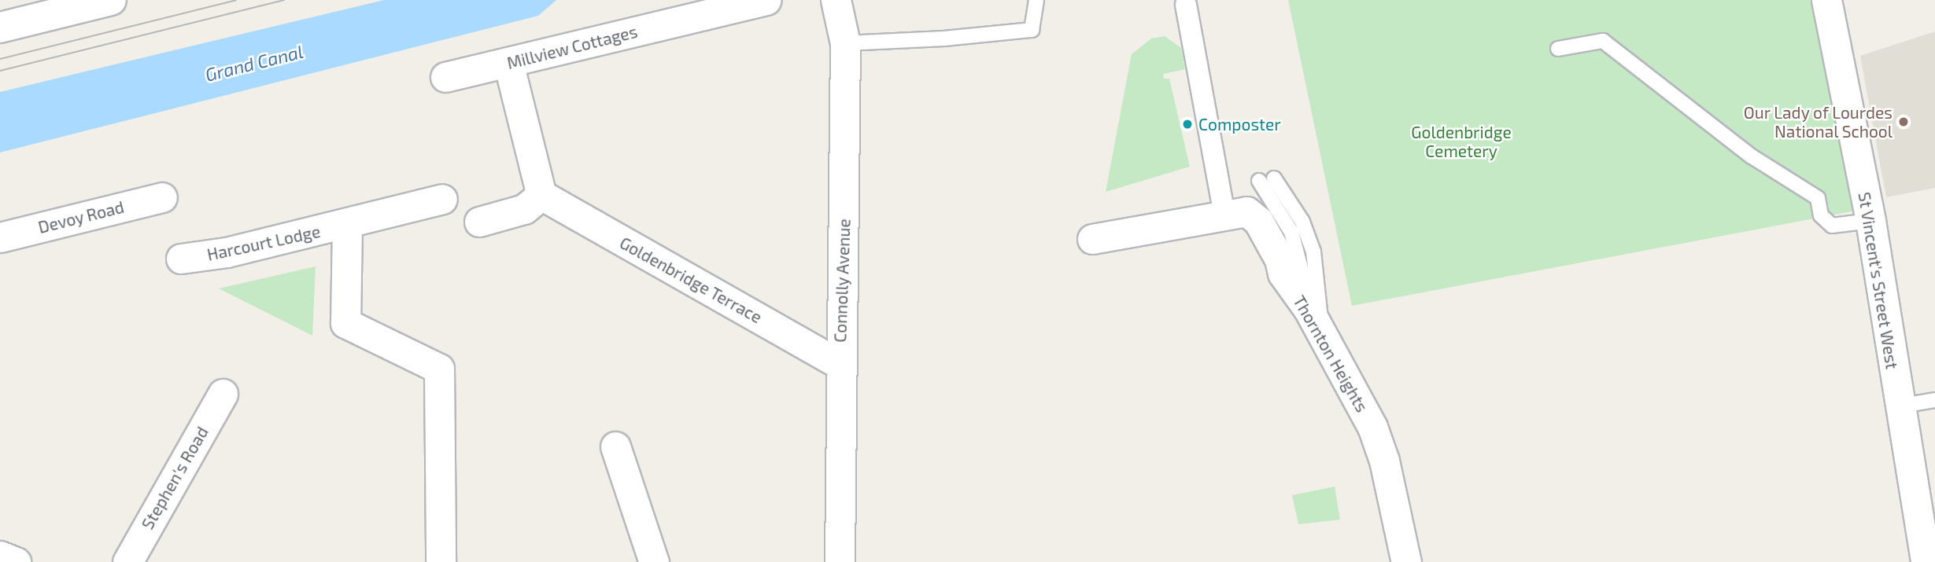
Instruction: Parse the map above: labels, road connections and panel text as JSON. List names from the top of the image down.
{
  "streets": {
    "street": [
      "Millview Cottages",
      "Devoy Road",
      "Harcourt Lodge",
      "Goldenbridge Terrace",
      "Connolly Avenue",
      "St Vincent's Street West",
      "Thornton Heights",
      "Stephen's Road"
    ]
  },
  "crossings": [
    ["Goldenbridge Terrace", "Connolly Avenue"]
  ],
  "water": ["Grand Canal"],
  "parks": ["Goldenbridge Cemetery"],
  "places": ["Our Lady of Lourdes National School", "Composter"]
}
